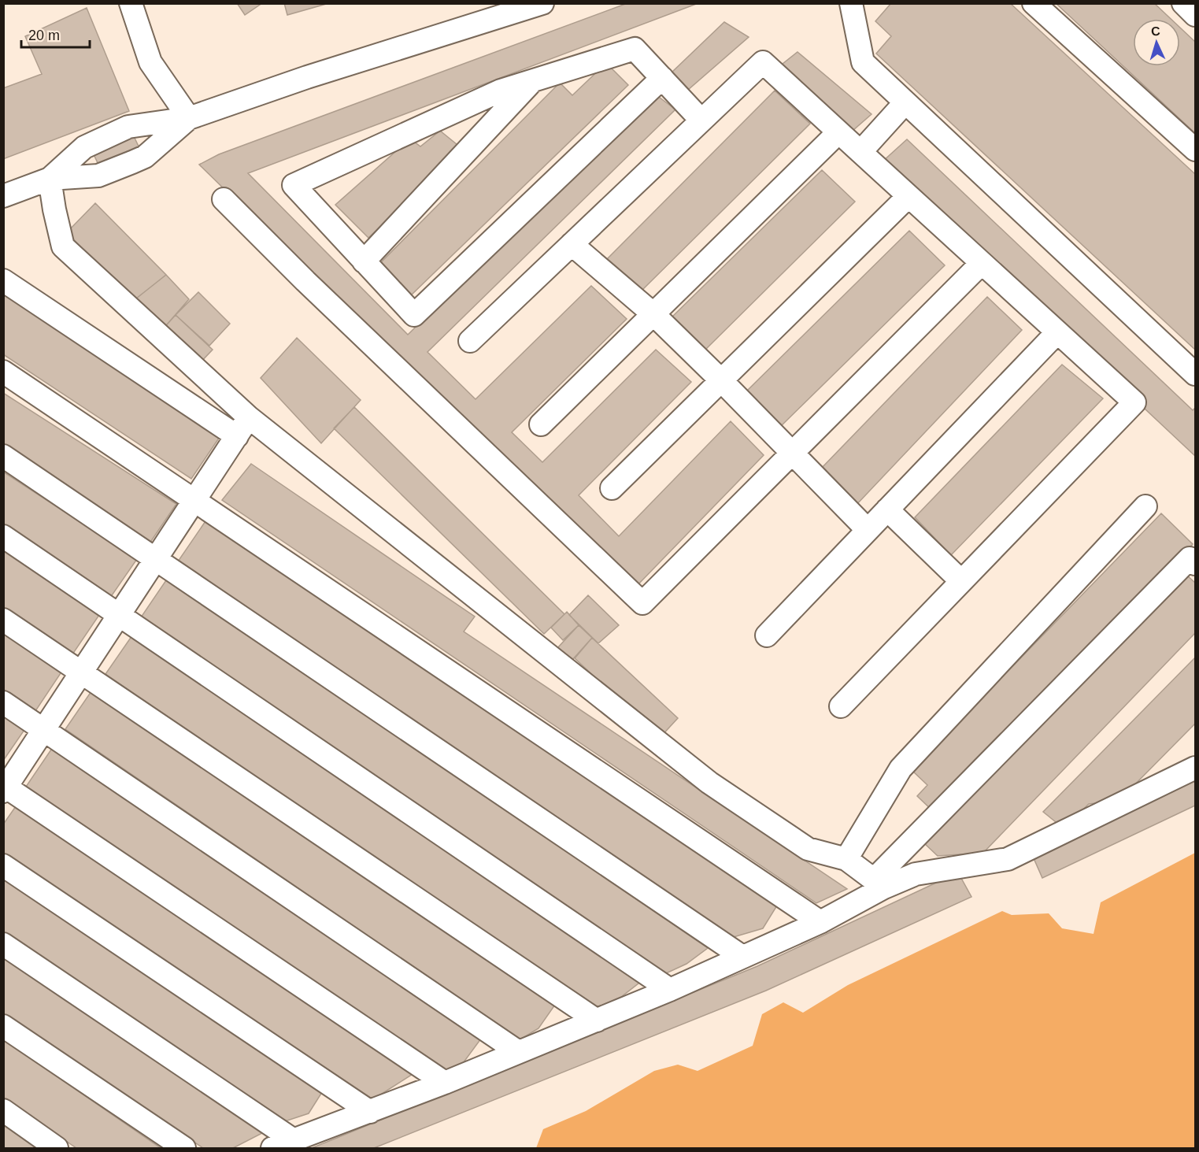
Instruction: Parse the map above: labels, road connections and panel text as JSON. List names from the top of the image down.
{
  "scale_bar": "20 m",
  "north": "top"
}
